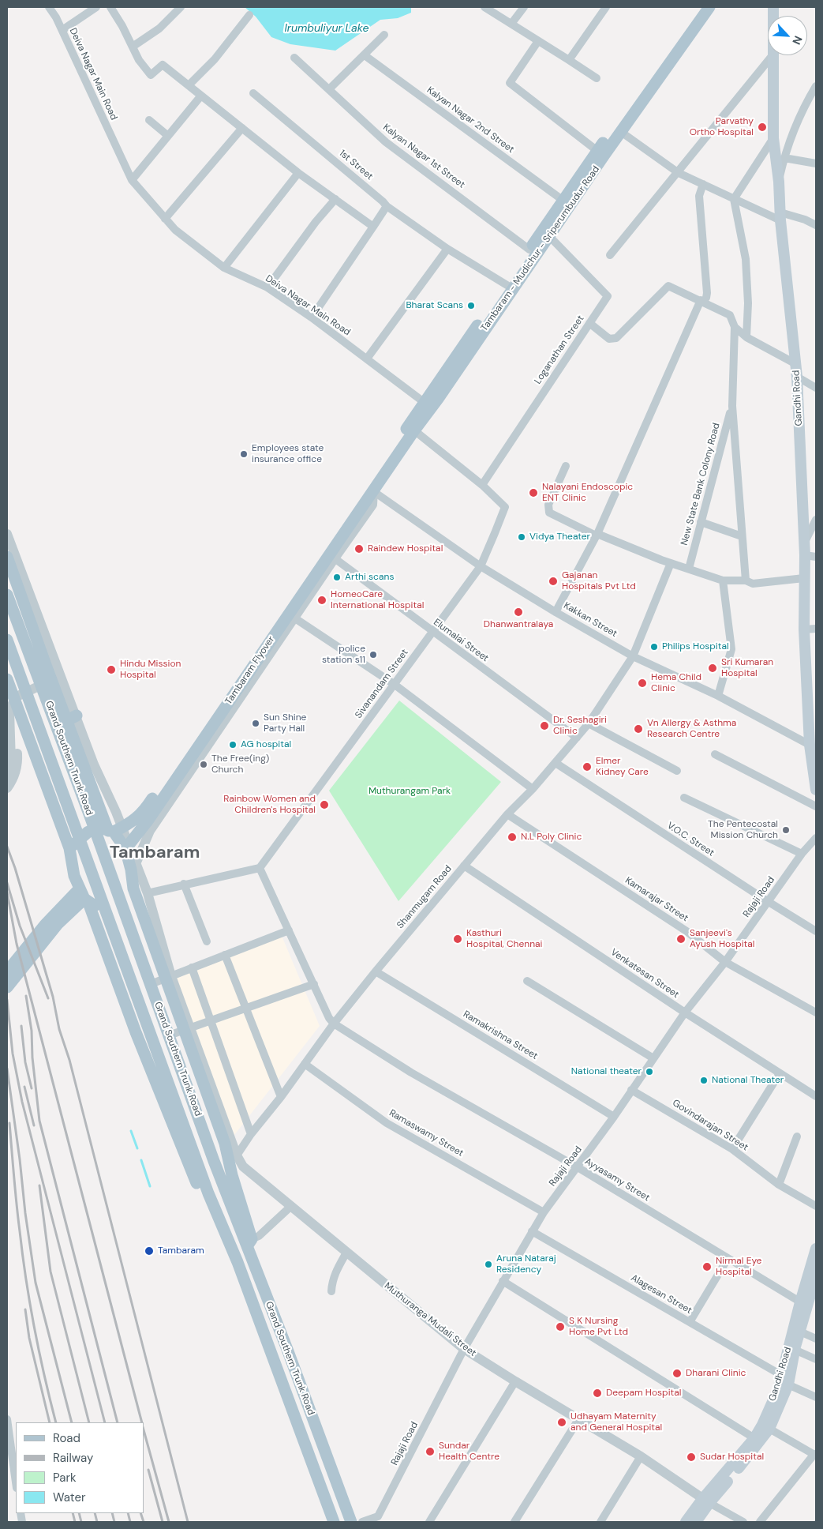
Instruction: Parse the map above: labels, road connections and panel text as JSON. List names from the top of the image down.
{
  "streets": {
    "main road": [
      "Tambaram - Mudichur - Sriperumbudur Road",
      "Gandhi Road",
      "Tambaram Flyover",
      "Grand Southern Trunk Road"
    ],
    "street": [
      "Deiva Nagar Main Road",
      "Kalyan Nagar 2nd Street",
      "Kalyan Nagar 1st Street",
      "1st Street",
      "Loganathan Street",
      "New State Bank Colony Road",
      "Kakkan Street",
      "Elumalai Street",
      "Sivanandam Street",
      "V.O.C. Street",
      "Shanmugam Road",
      "Rajaji Road",
      "Kamarajar Street",
      "Venkatesan Street",
      "Ramakrishna Street",
      "Govindarajan Street",
      "Ramaswamy Street",
      "Ayyasamy Street",
      "Alagesan Street",
      "Muthuranga Mudali Street"
    ]
  },
  "crossings": [
    ["Deiva Nagar Main Road", "Tambaram - Mudichur - Sriperumbudur Road"],
    ["Kalyan Nagar 2nd Street", "Tambaram - Mudichur - Sriperumbudur Road"],
    ["Kalyan Nagar 1st Street", "Tambaram - Mudichur - Sriperumbudur Road"],
    ["1st Street", "Tambaram - Mudichur - Sriperumbudur Road"],
    ["Tambaram - Mudichur - Sriperumbudur Road", "Loganathan Street"],
    ["Tambaram - Mudichur - Sriperumbudur Road", "Kakkan Street"],
    ["Tambaram - Mudichur - Sriperumbudur Road", "Tambaram Flyover"],
    ["Tambaram - Mudichur - Sriperumbudur Road", "Sivanandam Street"],
    ["Loganathan Street", "Sivanandam Street"],
    ["Gandhi Road", "Kakkan Street"],
    ["Gandhi Road", "Ayyasamy Street"],
    ["Gandhi Road", "Alagesan Street"],
    ["Gandhi Road", "Muthuranga Mudali Street"],
    ["Kakkan Street", "Tambaram Flyover"],
    ["Kakkan Street", "Sivanandam Street"],
    ["Kakkan Street", "Shanmugam Road"],
    ["Elumalai Street", "Sivanandam Street"],
    ["Elumalai Street", "Shanmugam Road"],
    ["V.O.C. Street", "Shanmugam Road"],
    ["V.O.C. Street", "Rajaji Road"],
    ["Shanmugam Road", "Kamarajar Street"],
    ["Shanmugam Road", "Venkatesan Street"],
    ["Shanmugam Road", "Ramakrishna Street"],
    ["Shanmugam Road", "Ramaswamy Street"],
    ["Shanmugam Road", "Ayyasamy Street"],
    ["Shanmugam Road", "Muthuranga Mudali Street"],
    ["Rajaji Road", "Kamarajar Street"],
    ["Rajaji Road", "Venkatesan Street"],
    ["Rajaji Road", "Ramakrishna Street"],
    ["Rajaji Road", "Govindarajan Street"],
    ["Rajaji Road", "Ramaswamy Street"],
    ["Rajaji Road", "Ayyasamy Street"],
    ["Rajaji Road", "Alagesan Street"],
    ["Rajaji Road", "Muthuranga Mudali Street"]
  ],
  "districts": ["Tambaram"],
  "water": ["Irumbuliyur Lake"],
  "parks": ["Muthurangam Park"],
  "places": [
    "Parvathy Ortho Hospital",
    "Bharat Scans",
    "Employees state insurance office",
    "Nalayani Endoscopic ENT Clinic",
    "Vidya Theater",
    "Raindew Hospital",
    "Arthi scans",
    "Gajanan Hospitals Pvt Ltd",
    "HomeoCare International Hospital",
    "Dhanwantralaya",
    "Philips Hospital",
    "police station s11",
    "Sri Kumaran Hospital",
    "Hindu Mission Hospital",
    "Hema Child Clinic",
    "Sun Shine Party Hall",
    "Dr. Seshagiri Clinic",
    "Vn Allergy & Asthma Research Centre",
    "AG hospital",
    "The Free(ing) Church",
    "Elmer Kidney Care",
    "Rainbow Women and Children's Hospital",
    "The Pentecostal Mission Church",
    "N.L Poly Clinic",
    "Kasthuri Hospital, Chennai",
    "Sanjeevi's Ayush Hospital",
    "National theater",
    "National Theater",
    "Tambaram",
    "Aruna Nataraj Residency",
    "Nirmal Eye Hospital",
    "S K Nursing Home Pvt Ltd",
    "Dharani Clinic",
    "Deepam Hospital",
    "Udhayam Maternity and General Hospital",
    "Sundar Health Centre",
    "Sudar Hospital"
  ],
  "legend": [
    "Road",
    "Railway",
    "Park",
    "Water"
  ],
  "north": "bottom right"
}
